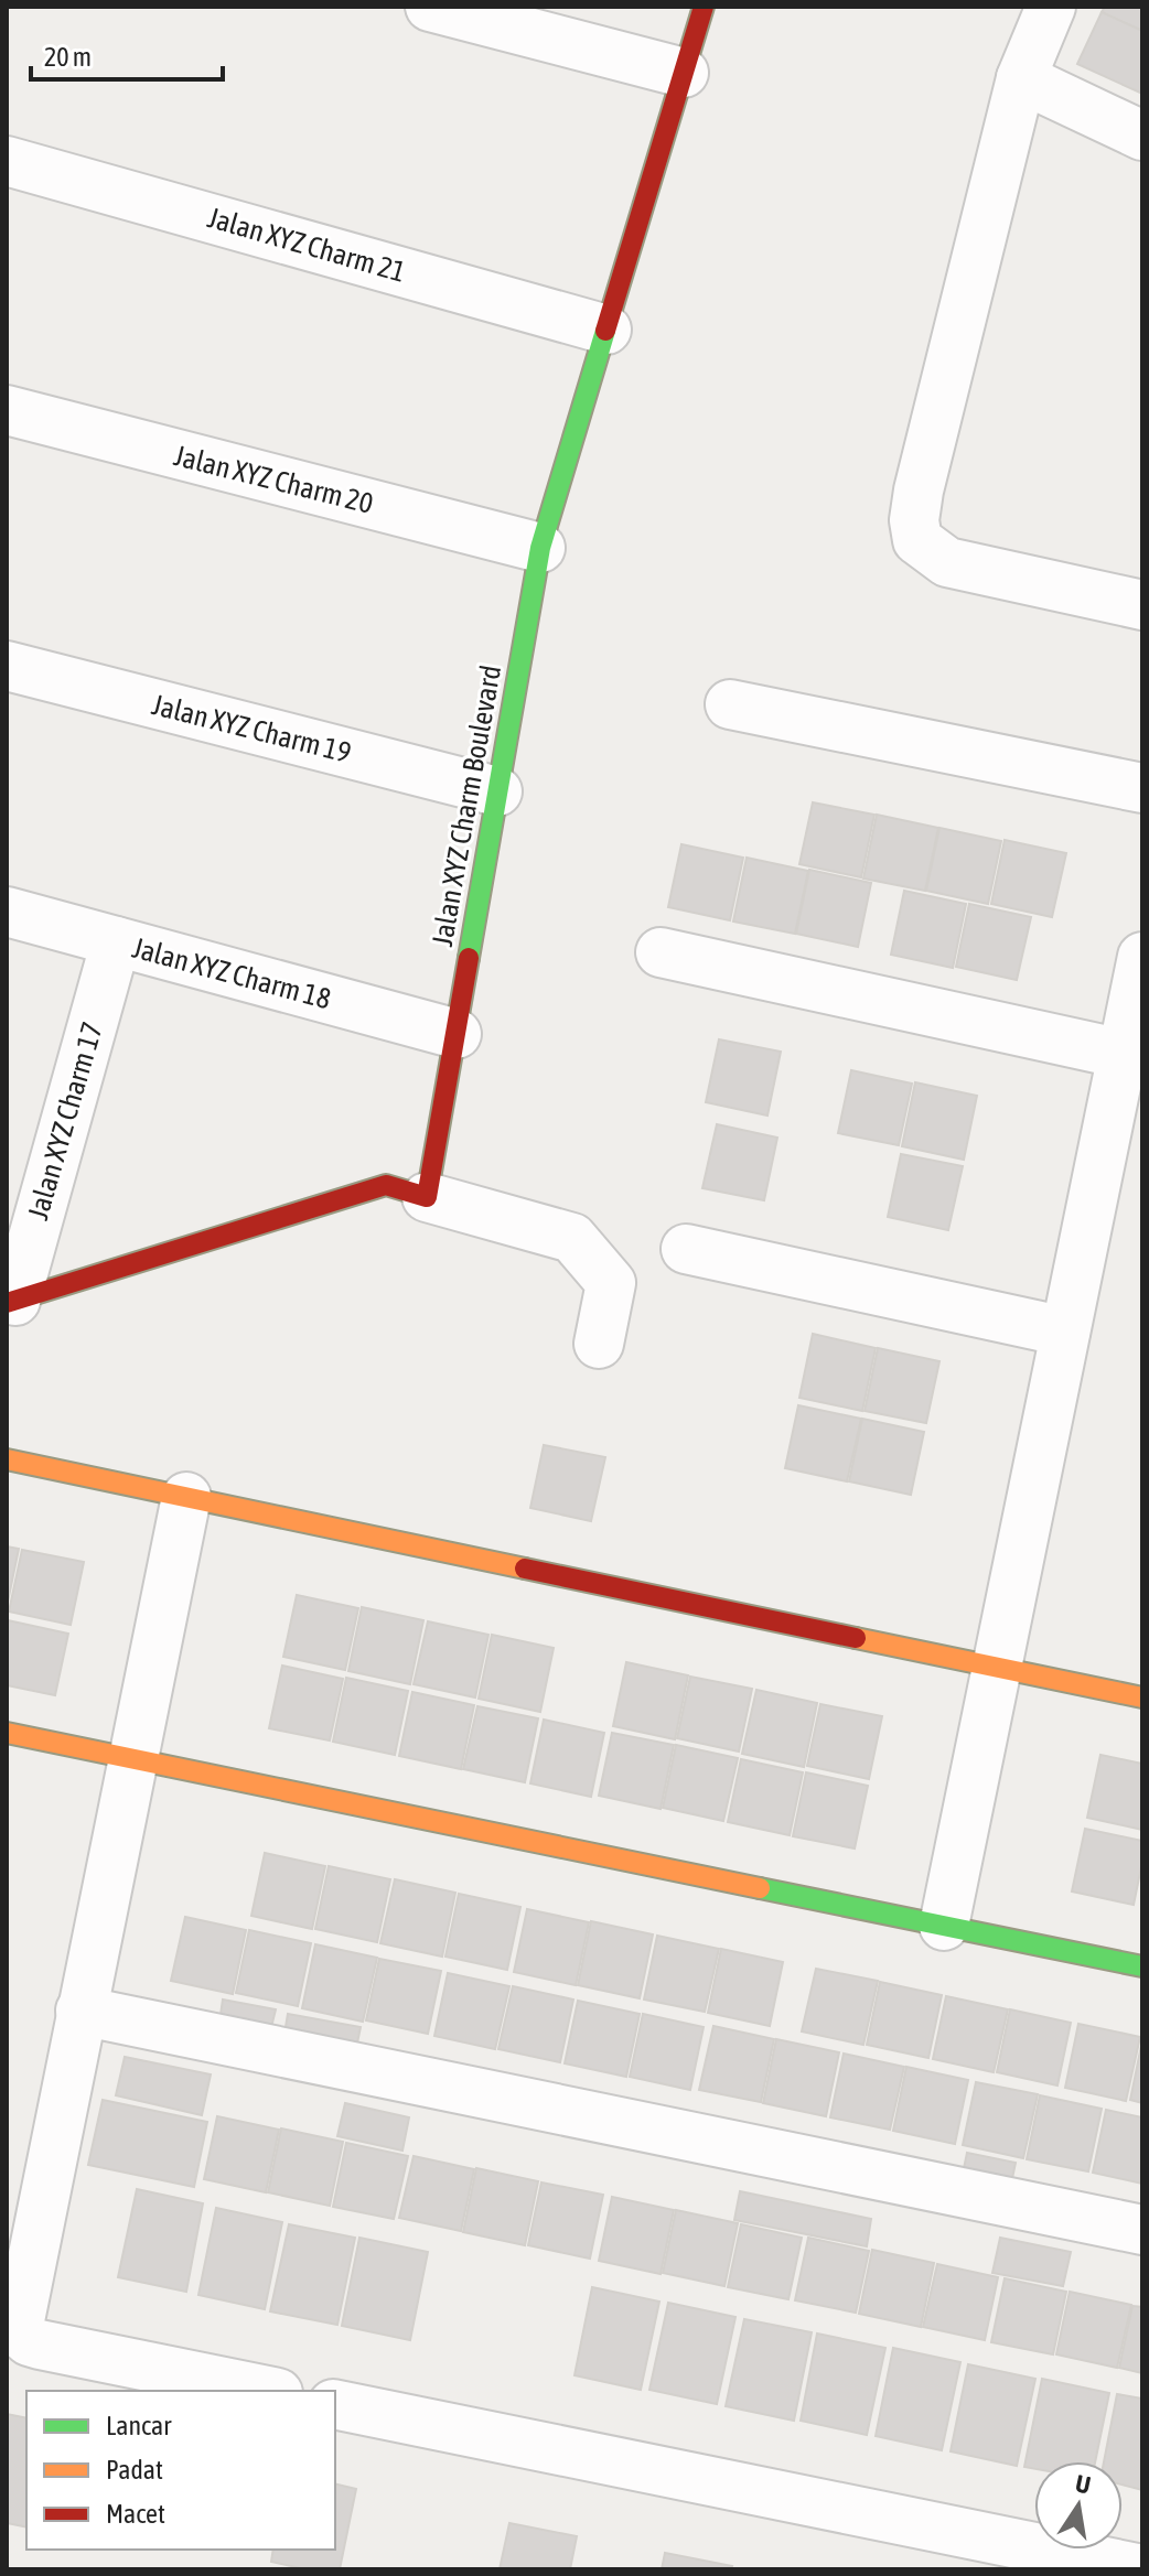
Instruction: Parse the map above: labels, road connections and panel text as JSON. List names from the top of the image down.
{
  "streets": {
    "street": [
      "Jalan XYZ Charm 21",
      "Jalan XYZ Charm 20",
      "Jalan XYZ Charm 19",
      "Jalan XYZ Charm Boulevard",
      "Jalan XYZ Charm 18",
      "Jalan XYZ Charm 17"
    ]
  },
  "crossings": [
    ["Jalan XYZ Charm 21", "Jalan XYZ Charm Boulevard"],
    ["Jalan XYZ Charm 20", "Jalan XYZ Charm Boulevard"],
    ["Jalan XYZ Charm 19", "Jalan XYZ Charm Boulevard"],
    ["Jalan XYZ Charm Boulevard", "Jalan XYZ Charm 18"],
    ["Jalan XYZ Charm 18", "Jalan XYZ Charm 17"]
  ],
  "legend": ["Lancar", "Padat", "Macet"],
  "scale_bar": "20 m",
  "north": "top"
}
